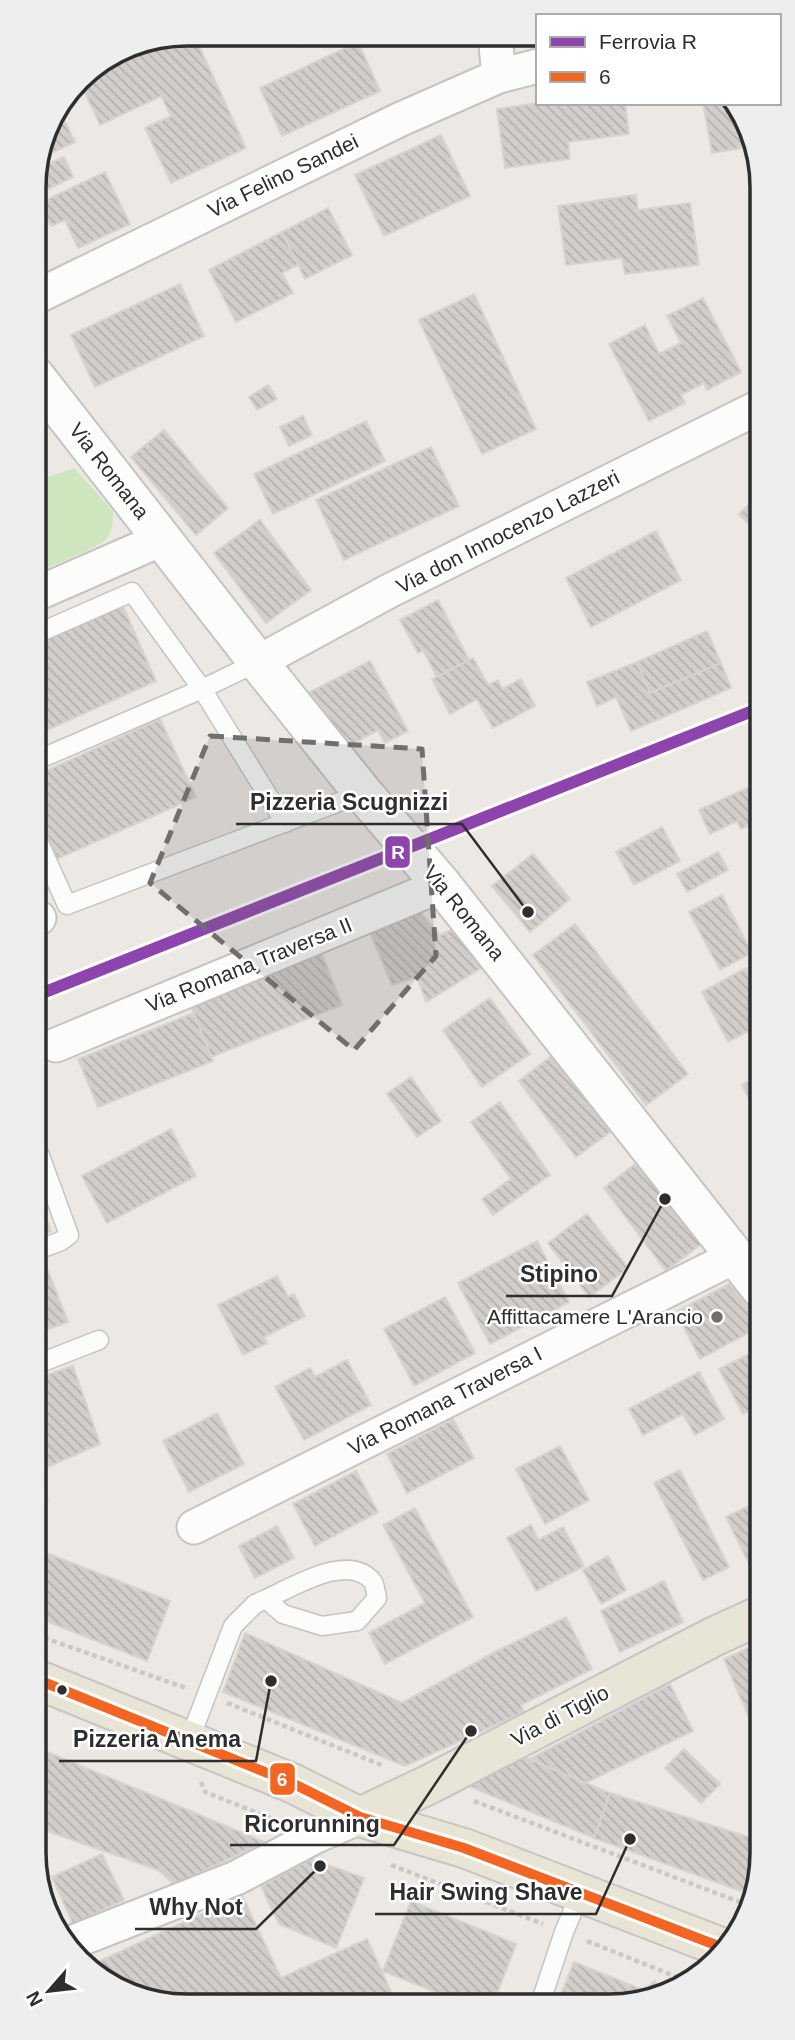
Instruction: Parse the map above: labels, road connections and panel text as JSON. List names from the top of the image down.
{
  "streets": {
    "main road": ["Via Romana", "Via di Tiglio"],
    "street": [
      "Via Felino Sandei",
      "Via don Innocenzo Lazzeri",
      "Via Romana Traversa II",
      "Via Romana Traversa I"
    ]
  },
  "crossings": [
    ["Via Romana", "Via don Innocenzo Lazzeri"],
    ["Via Romana", "Via Romana Traversa II"],
    ["Via Romana", "Via Romana Traversa I"]
  ],
  "places": [
    "Pizzeria Scugnizzi",
    "Stipino",
    "Affittacamere L'Arancio",
    "Pizzeria Anema",
    "Ricorunning",
    "Hair Swing Shave",
    "Why Not"
  ],
  "lines": ["rail line R", "transit line 6"],
  "legend": ["Ferrovia R", "6"],
  "north": "bottom left"
}
